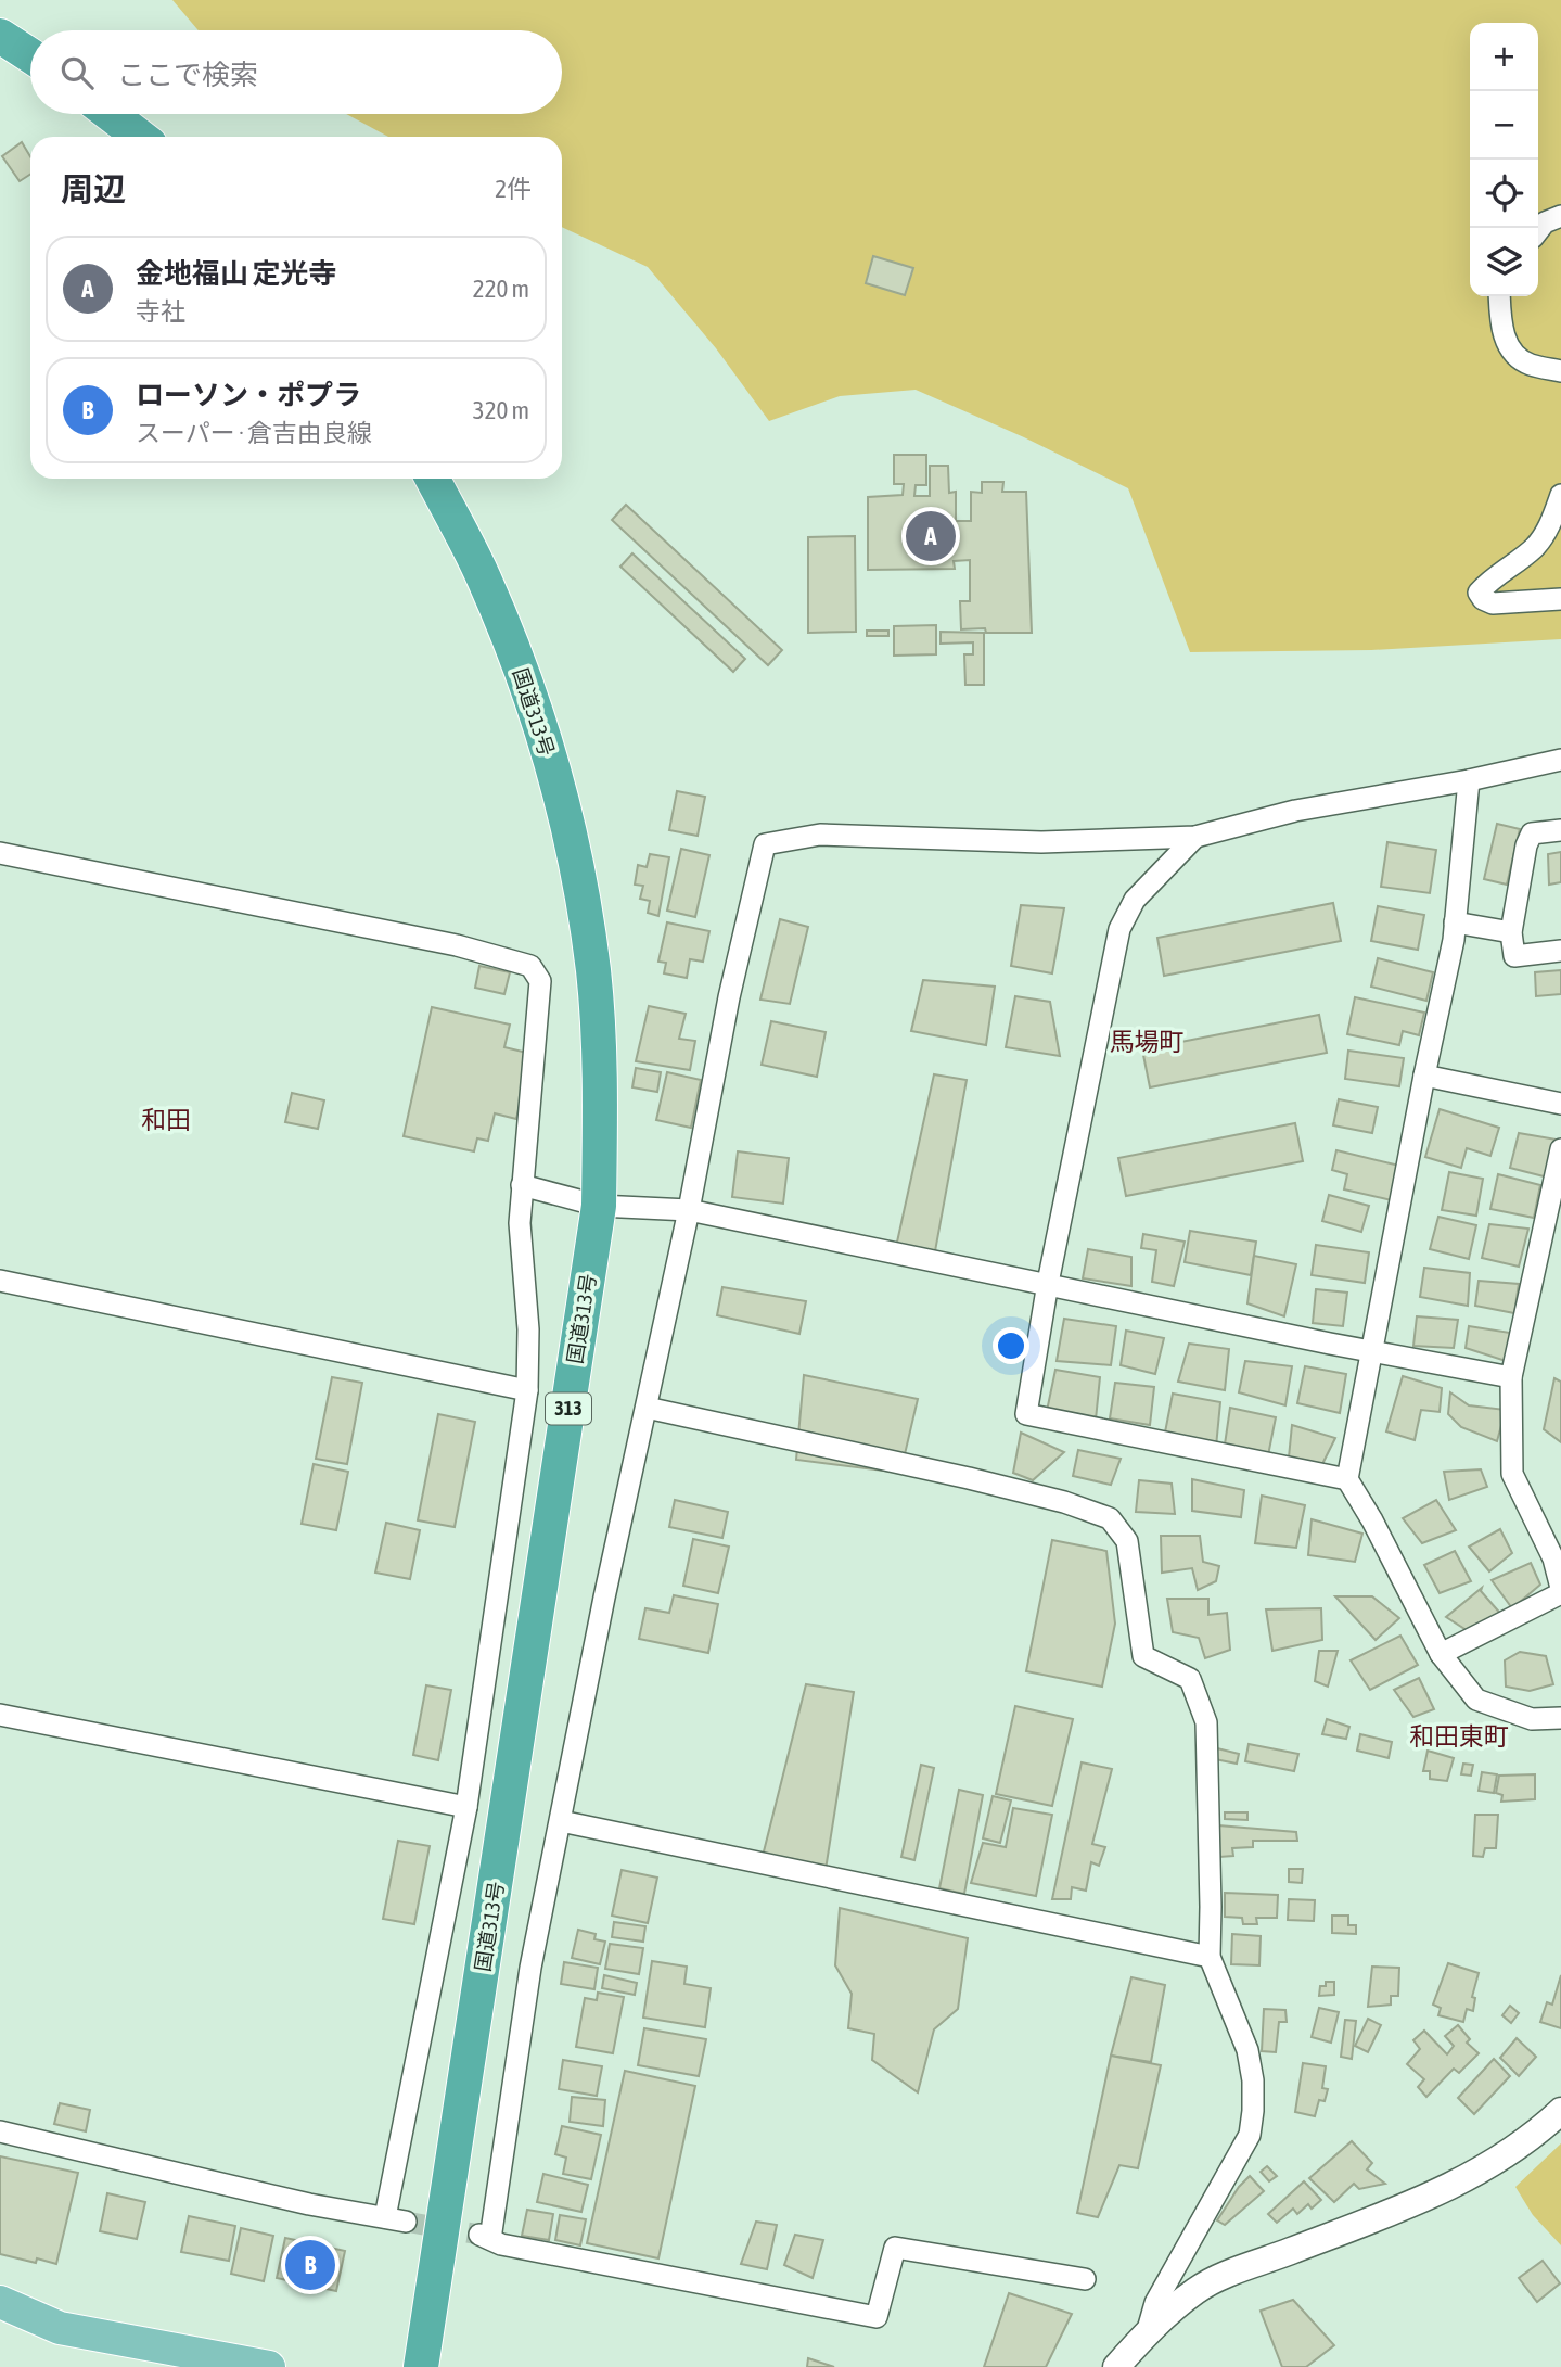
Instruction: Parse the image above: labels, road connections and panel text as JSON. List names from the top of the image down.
{
  "streets": {
    "highway": ["国道313号", "313"]
  },
  "districts": ["馬場町", "和田", "和田東町"],
  "page": {
    "map_buttons": ["+", "−"],
    "search": "ここで検索",
    "heading": ["周辺", "2件"],
    "list": [
      {
        "mark": "A",
        "name": "金地福山 定光寺",
        "note": "寺社",
        "value": "220 m"
      },
      {
        "mark": "B",
        "name": "ローソン・ポプラ",
        "note": "スーパー · 倉吉由良線",
        "value": "320 m"
      }
    ],
    "pins": ["A", "B"]
  }
}
